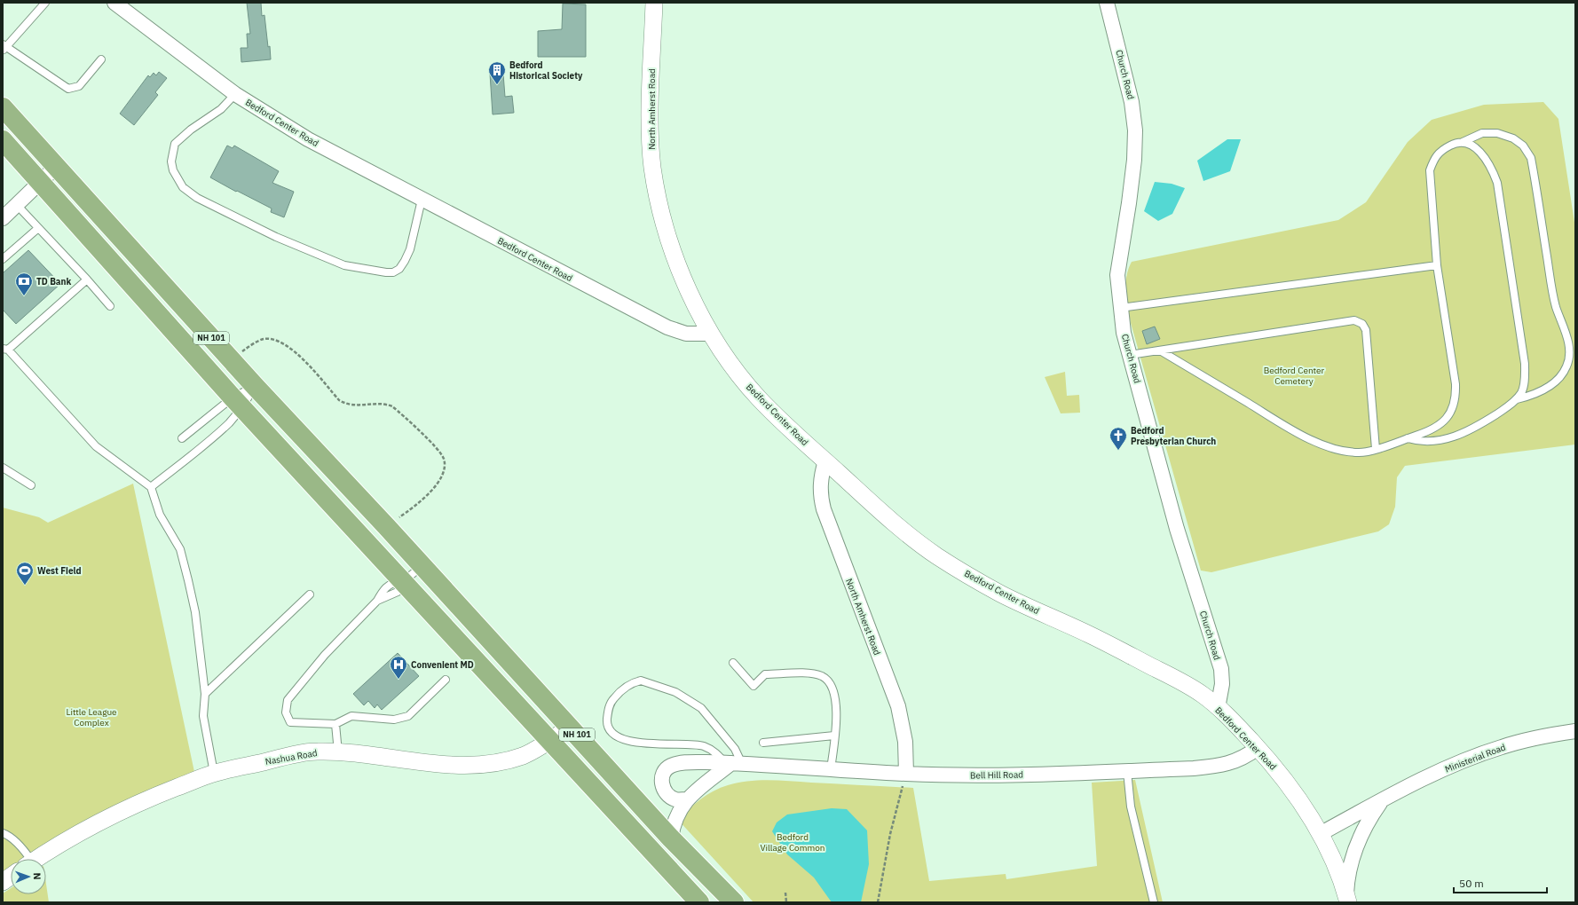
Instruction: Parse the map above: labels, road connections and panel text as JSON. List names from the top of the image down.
{
  "streets": {
    "highway": ["NH 101"],
    "street": [
      "Church Road",
      "North Amherst Road",
      "Bedford Center Road",
      "Nashua Road",
      "Ministerial Road",
      "Bell Hill Road"
    ]
  },
  "crossings": [
    ["Church Road", "Bedford Center Road"],
    ["North Amherst Road", "Bedford Center Road"],
    ["North Amherst Road", "Bell Hill Road"],
    ["Bedford Center Road", "Ministerial Road"],
    ["Bedford Center Road", "Bell Hill Road"],
    ["NH 101", "Nashua Road"]
  ],
  "parks": ["Bedford Center Cemetery", "Little League Complex", "Bedford Village Common"],
  "places": {
    "building": ["Bedford Historical Society"],
    "bank": ["TD Bank"],
    "church": ["Bedford Presbyterian Church"],
    "sports": ["West Field"],
    "hospital": ["Convenient MD"]
  },
  "scale_bar": "50 m",
  "north": "right"
}
